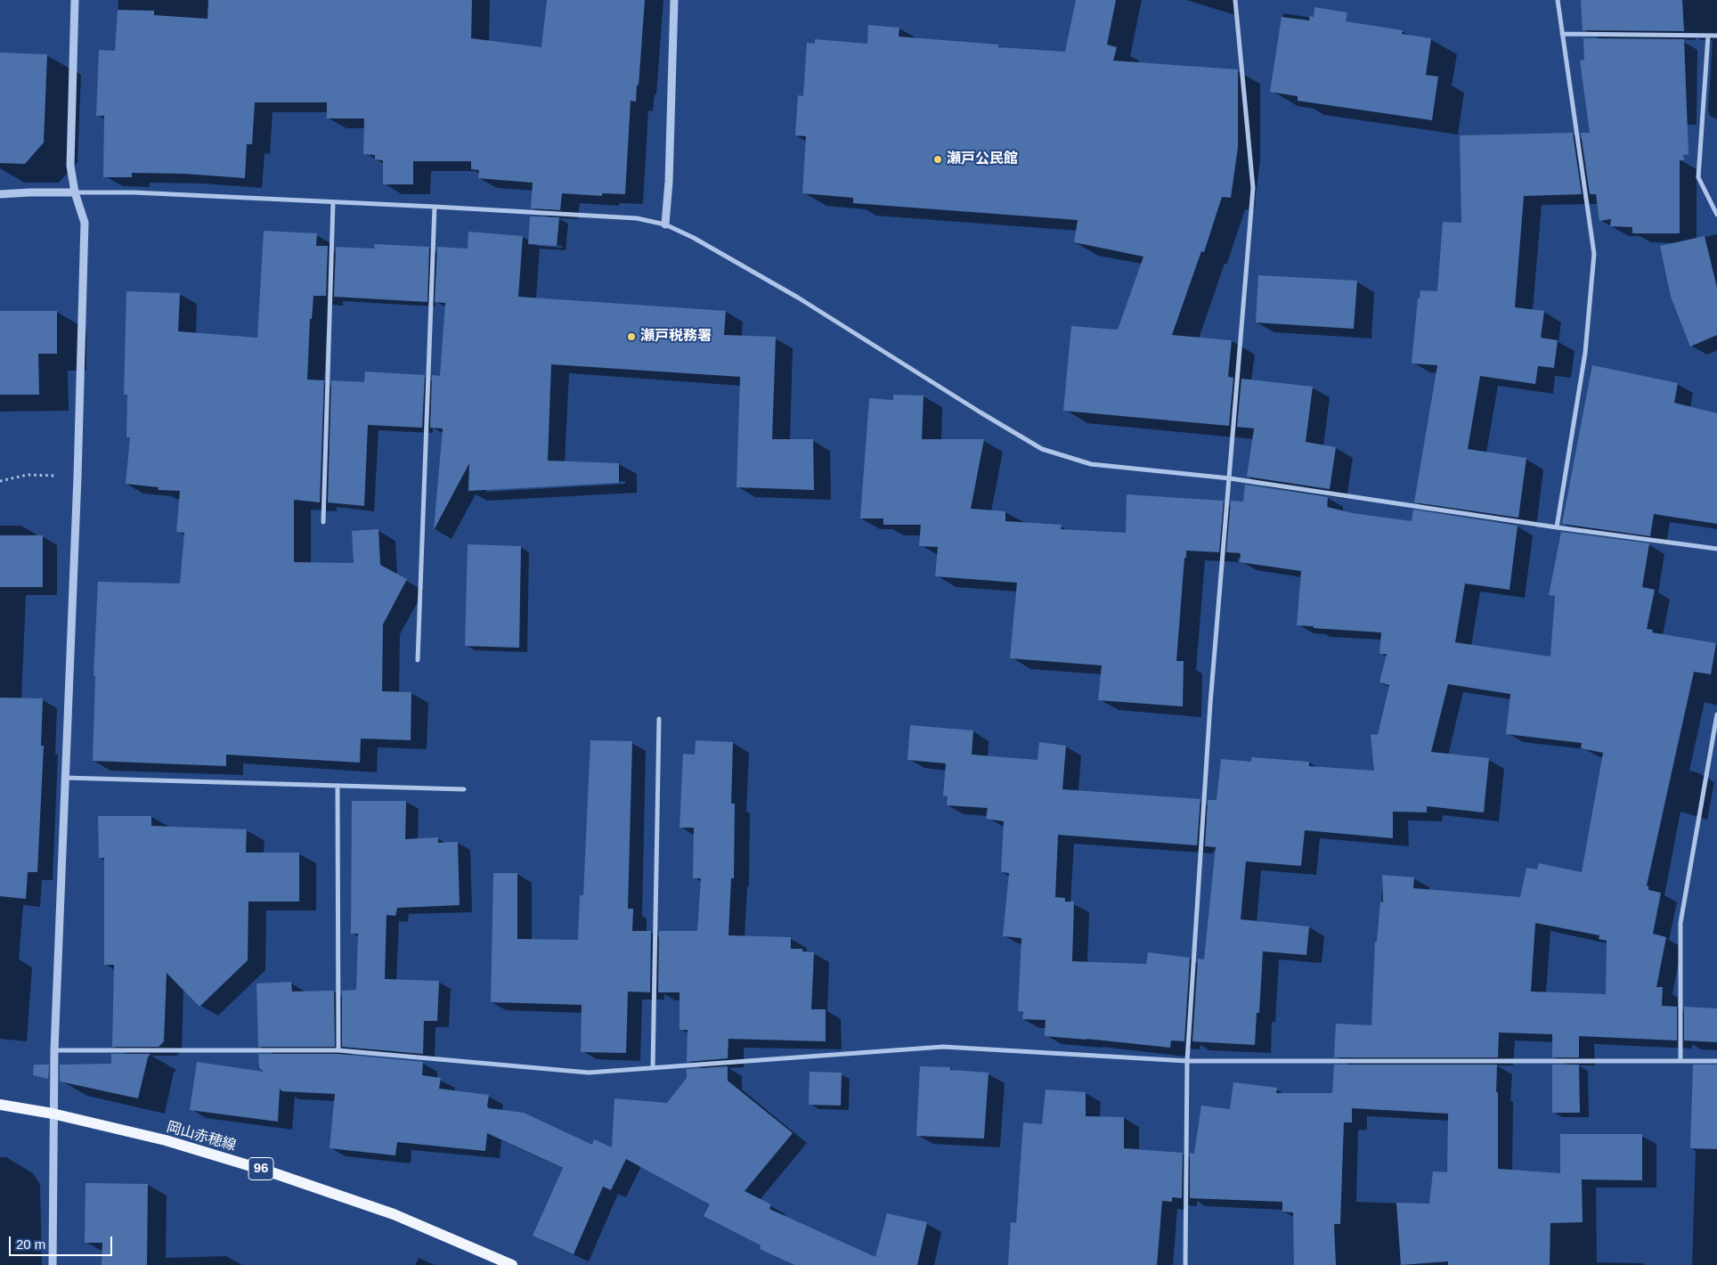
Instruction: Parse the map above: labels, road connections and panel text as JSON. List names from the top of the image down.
{
  "streets": {
    "main road": ["岡山赤穂線", "96"]
  },
  "places": ["瀬戸公民館", "瀬戸税務署"],
  "scale_bar": "20 m"
}
